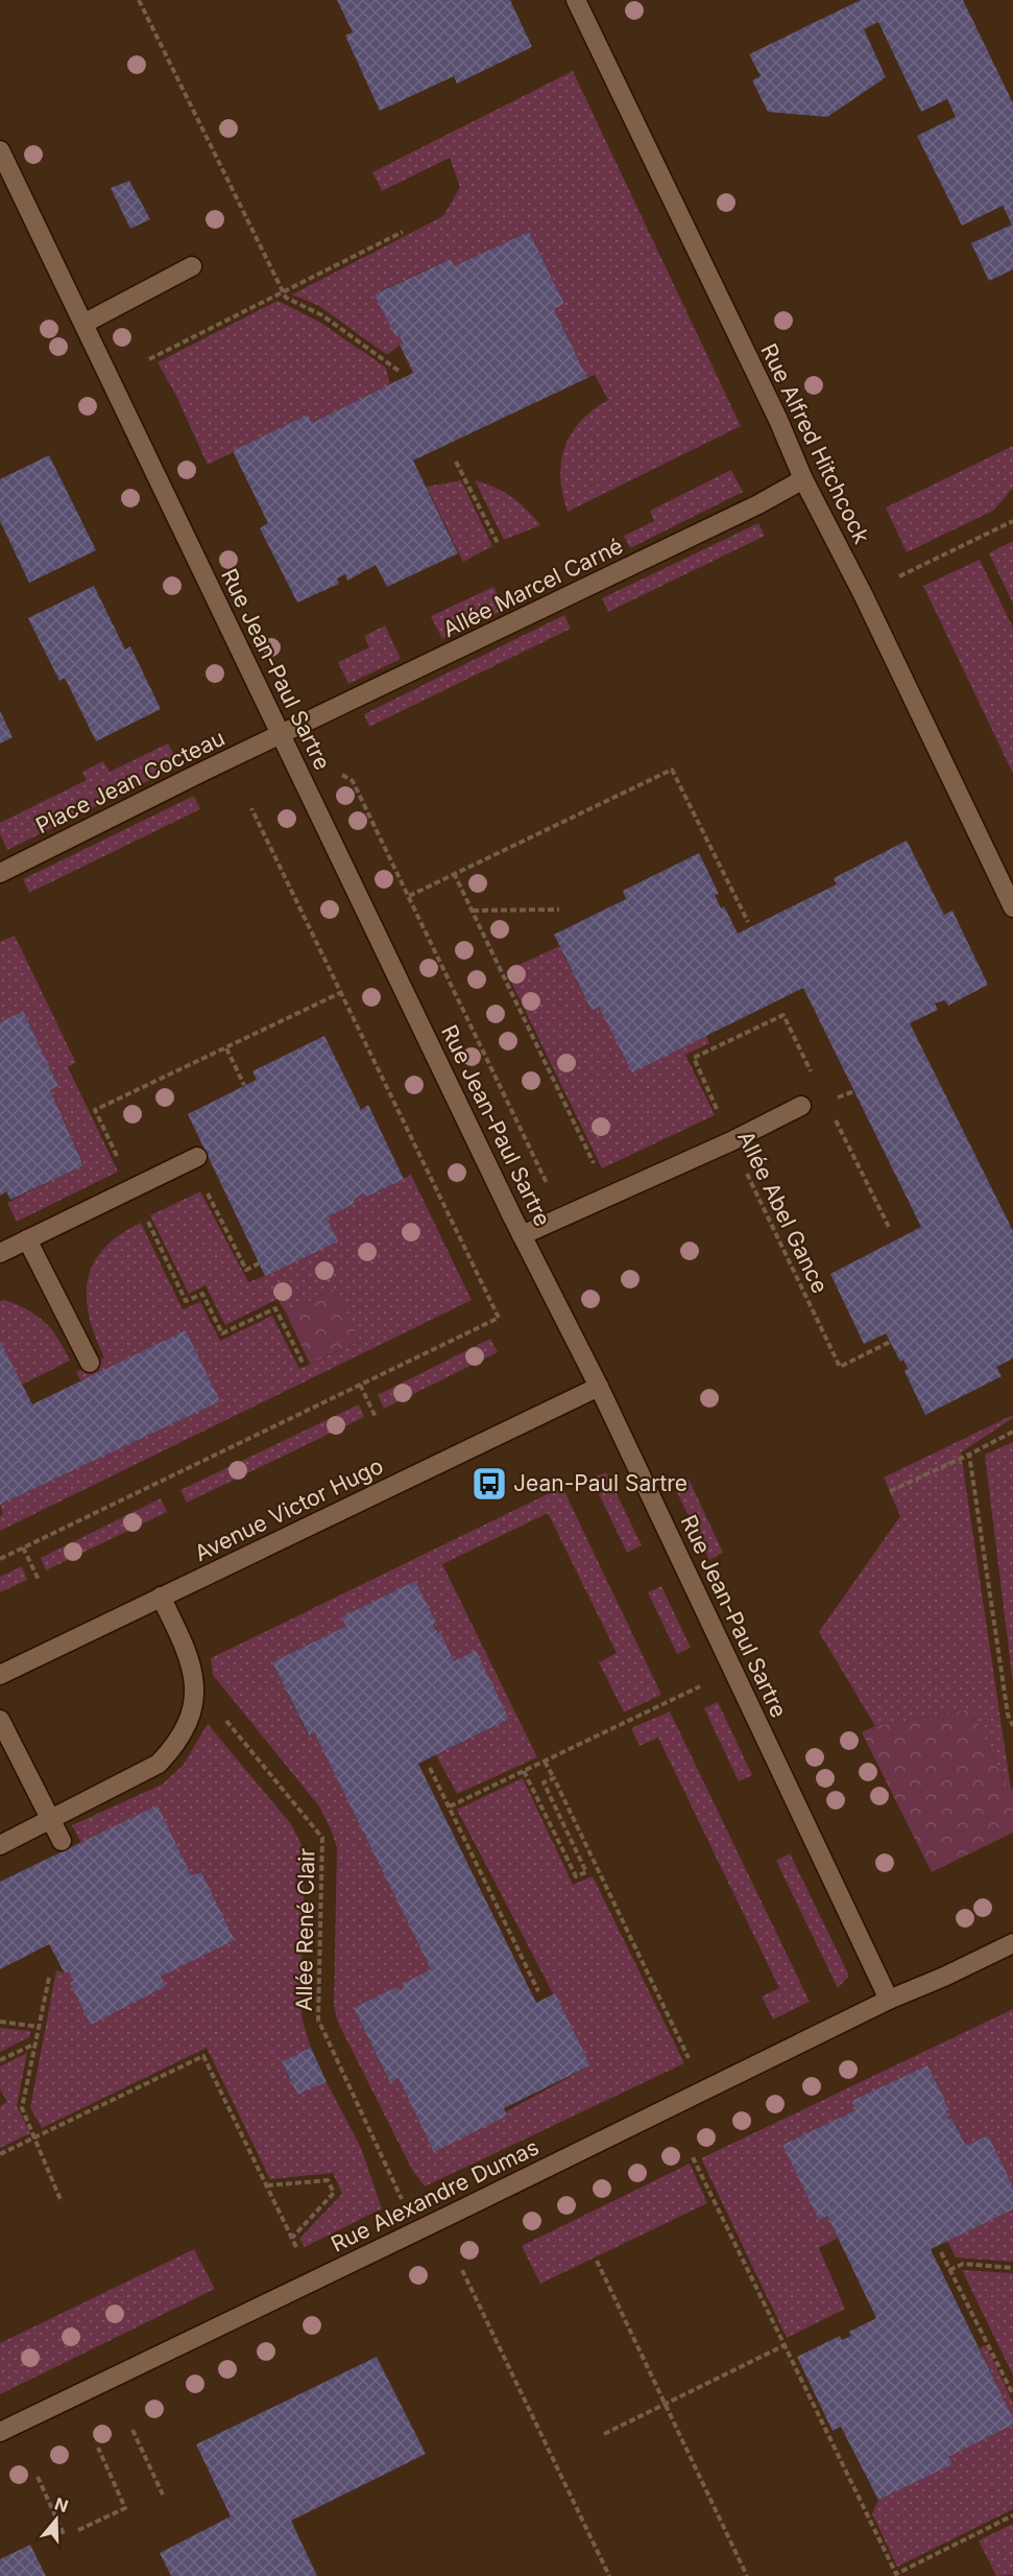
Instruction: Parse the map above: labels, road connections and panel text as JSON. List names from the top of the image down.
{
  "streets": {
    "street": [
      "Rue Alfred Hitchcock",
      "Allée Marcel Carné",
      "Rue Jean-Paul Sartre",
      "Place Jean Cocteau",
      "Avenue Victor Hugo",
      "Rue Alexandre Dumas"
    ],
    "path": ["Allée Abel Gance", "Allée René Clair"]
  },
  "crossings": [
    ["Rue Alfred Hitchcock", "Allée Marcel Carné"],
    ["Allée Marcel Carné", "Rue Jean-Paul Sartre"],
    ["Allée Marcel Carné", "Place Jean Cocteau"],
    ["Rue Jean-Paul Sartre", "Place Jean Cocteau"],
    ["Rue Jean-Paul Sartre", "Avenue Victor Hugo"],
    ["Rue Jean-Paul Sartre", "Rue Alexandre Dumas"]
  ],
  "places": {
    "bus stop": ["Jean-Paul Sartre"]
  },
  "north": "top"
}
